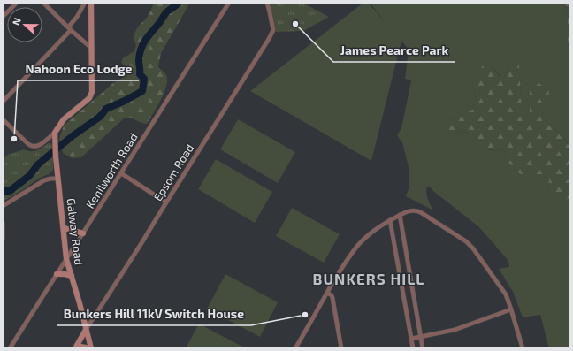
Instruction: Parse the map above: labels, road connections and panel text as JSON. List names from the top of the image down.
{
  "streets": {
    "street": ["Kenilworth Road", "Epsom Road", "Galway Road"]
  },
  "crossings": [
    ["Kenilworth Road", "Galway Road"],
    ["Epsom Road", "Galway Road"]
  ],
  "districts": ["BUNKERS HILL"],
  "places": ["James Pearce Park", "Nahoon Eco Lodge", "Bunkers Hill 11kV Switch House"],
  "north": "left"
}
